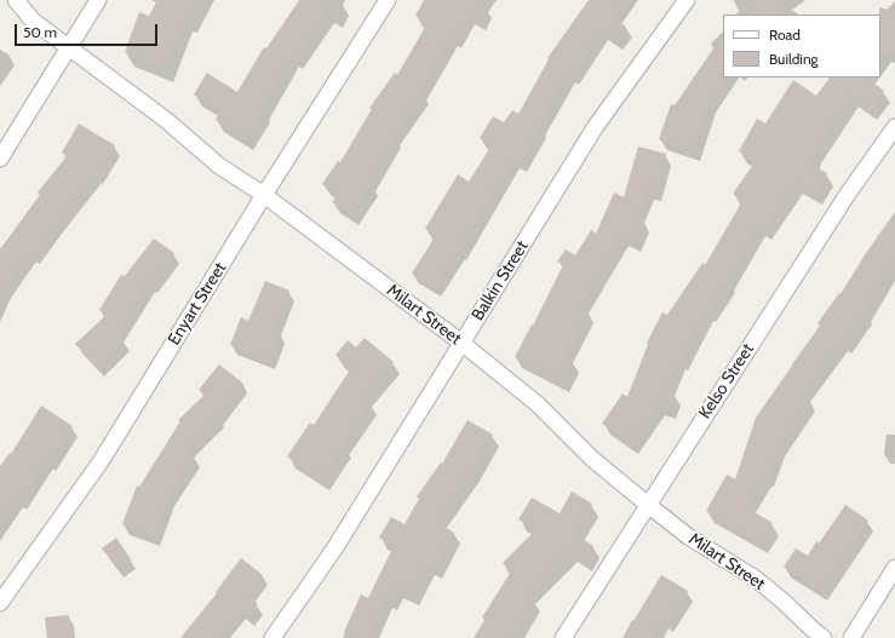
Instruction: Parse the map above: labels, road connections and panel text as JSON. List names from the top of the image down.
{
  "streets": {
    "street": [
      "Balkin Street",
      "Enyart Street",
      "Milart Street",
      "Kelso Street"
    ]
  },
  "crossings": [
    ["Balkin Street", "Milart Street"],
    ["Enyart Street", "Milart Street"],
    ["Milart Street", "Kelso Street"]
  ],
  "legend": ["Road", "Building"],
  "scale_bar": "50 m"
}
